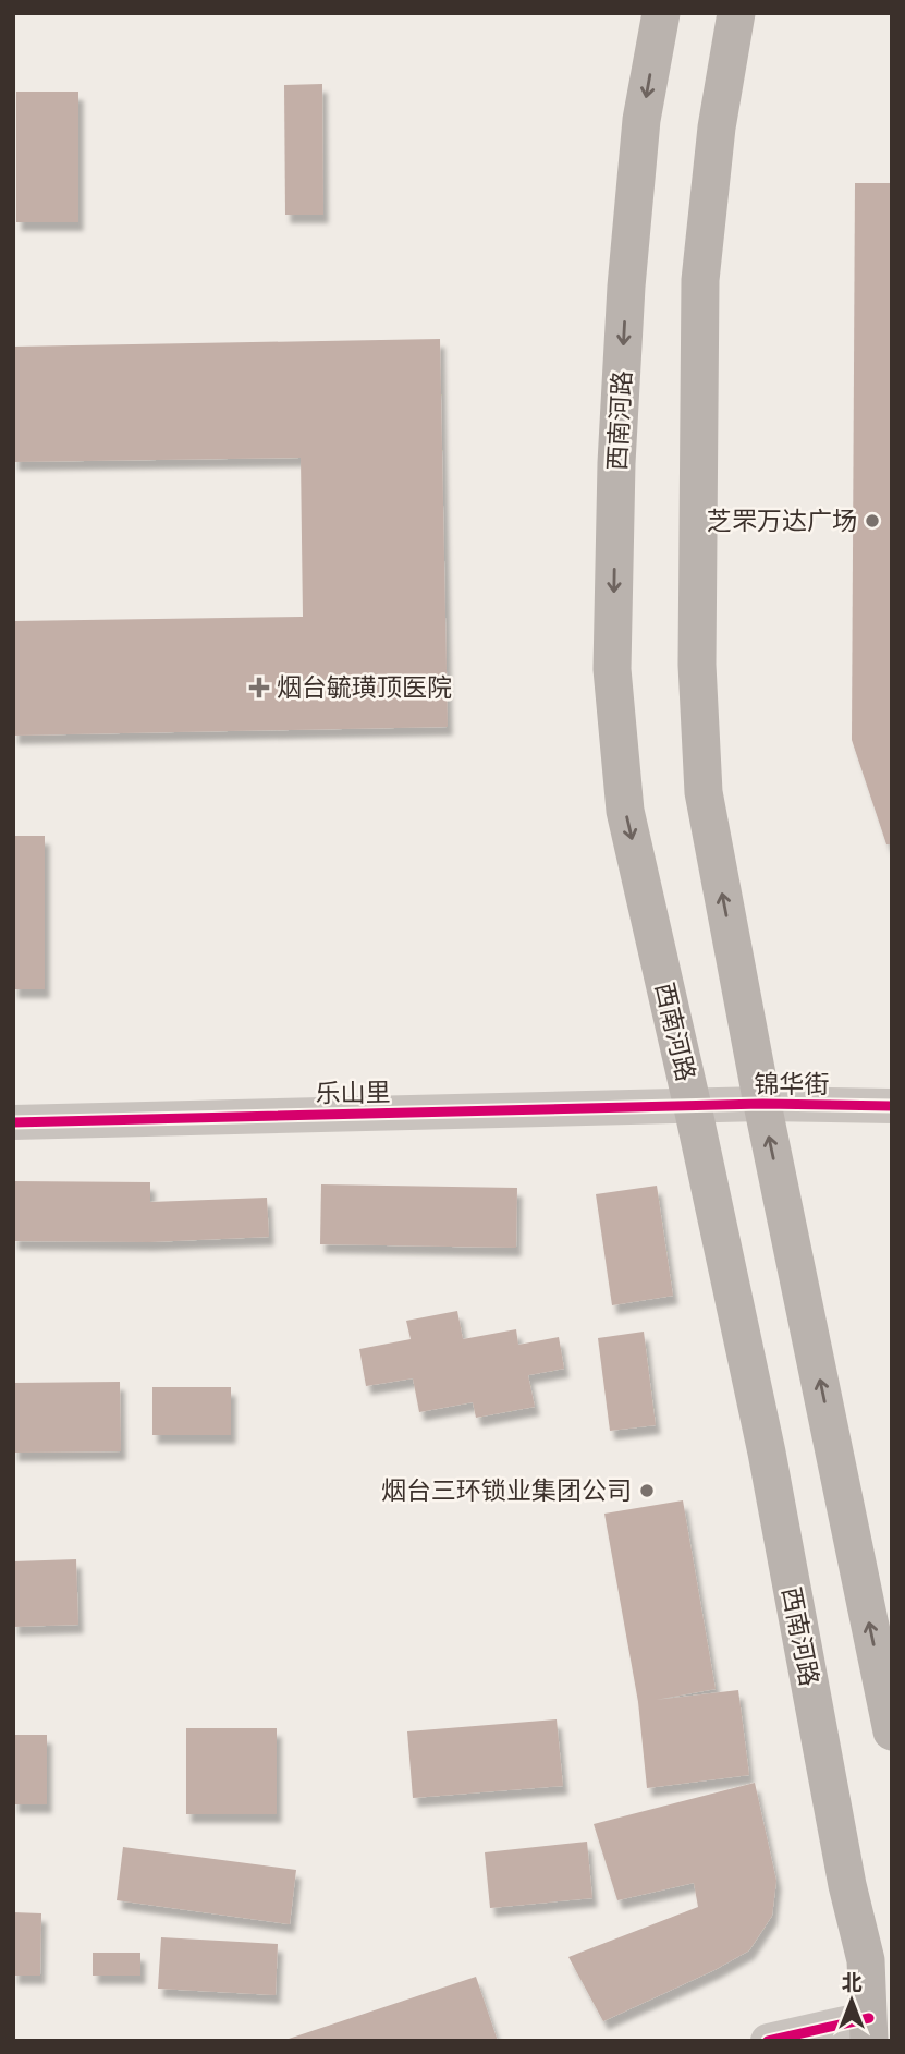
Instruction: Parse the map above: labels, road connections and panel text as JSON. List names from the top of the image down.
{
  "streets": {
    "main road": ["西南河路"],
    "street": ["锦华街", "乐山里"]
  },
  "crossings": [
    ["西南河路", "锦华街"],
    ["西南河路", "乐山里"],
    ["锦华街", "乐山里"]
  ],
  "places": {
    "other": ["芝罘万达广场", "烟台三环锁业集团公司"],
    "health": ["烟台毓璜顶医院"]
  },
  "north": "top"
}
